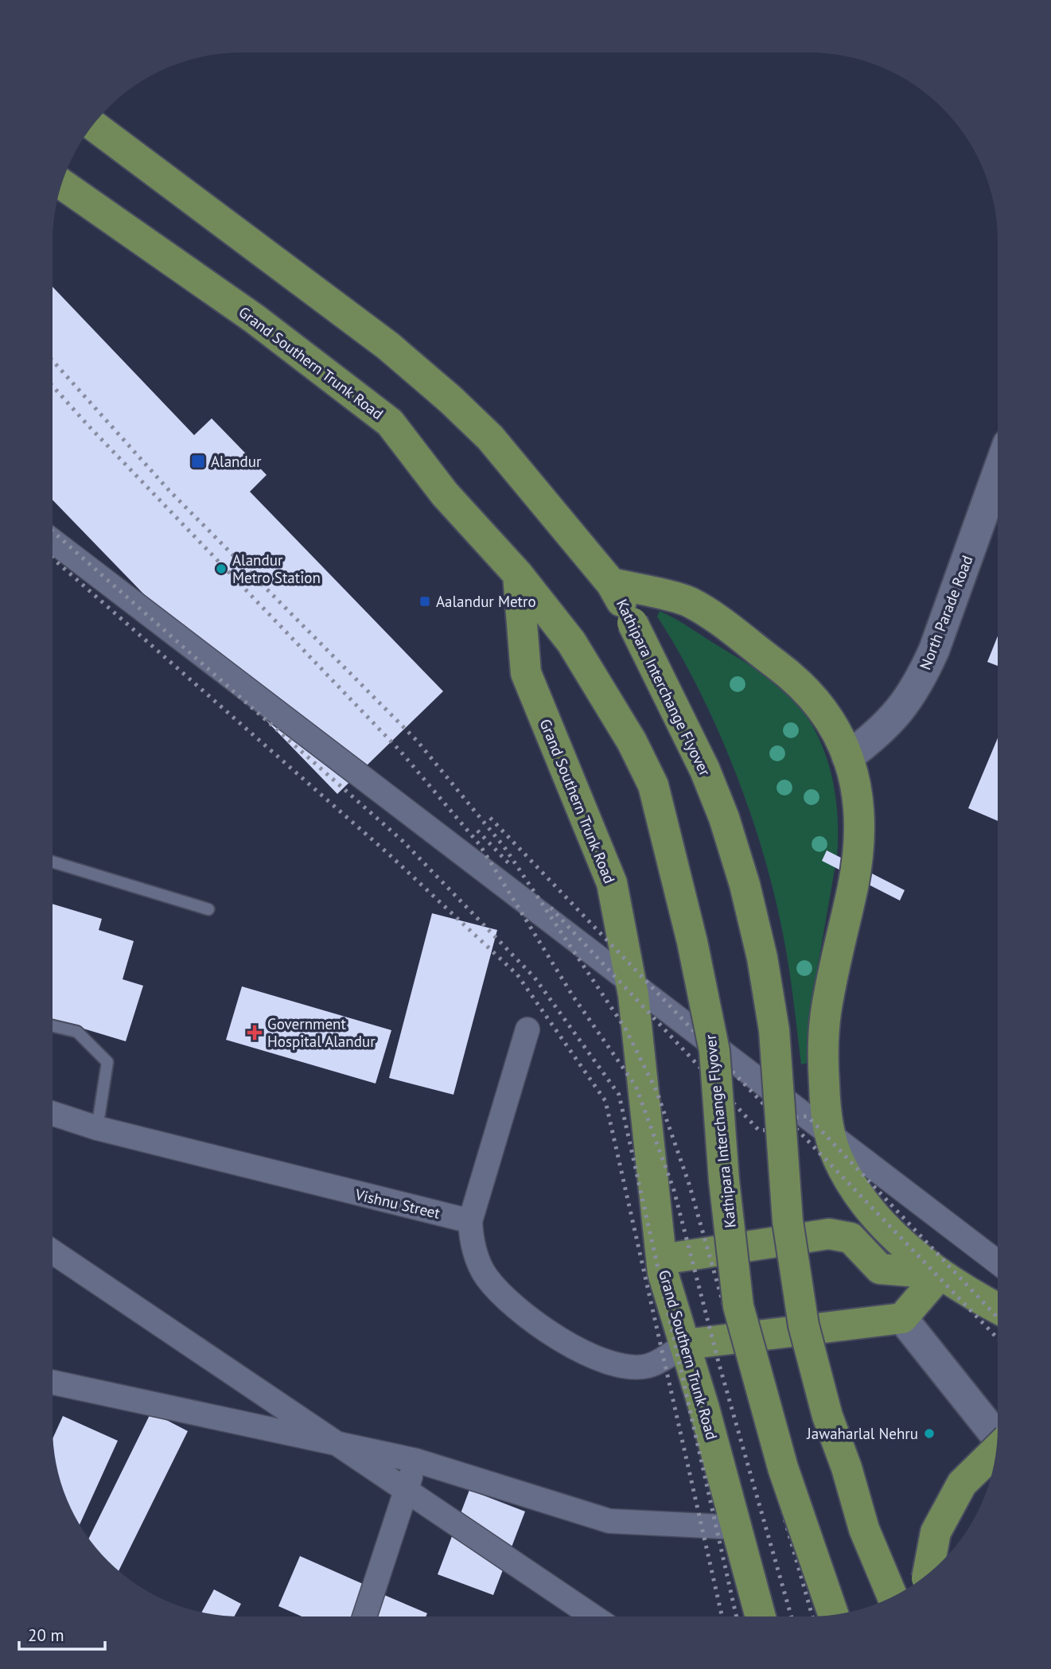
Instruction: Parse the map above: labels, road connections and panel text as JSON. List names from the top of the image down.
{
  "streets": {
    "main road": ["Grand Southern Trunk Road", "Kathipara Interchange Flyover"],
    "street": ["North Parade Road", "Vishnu Street"]
  },
  "crossings": [
    ["Grand Southern Trunk Road", "Kathipara Interchange Flyover"]
  ],
  "places": {
    "transit": ["Alandur", "Aalandur Metro"],
    "other": ["Alandur Metro Station", "Jawaharlal Nehru"],
    "health": ["Government Hospital Alandur"]
  },
  "scale_bar": "20 m"
}
